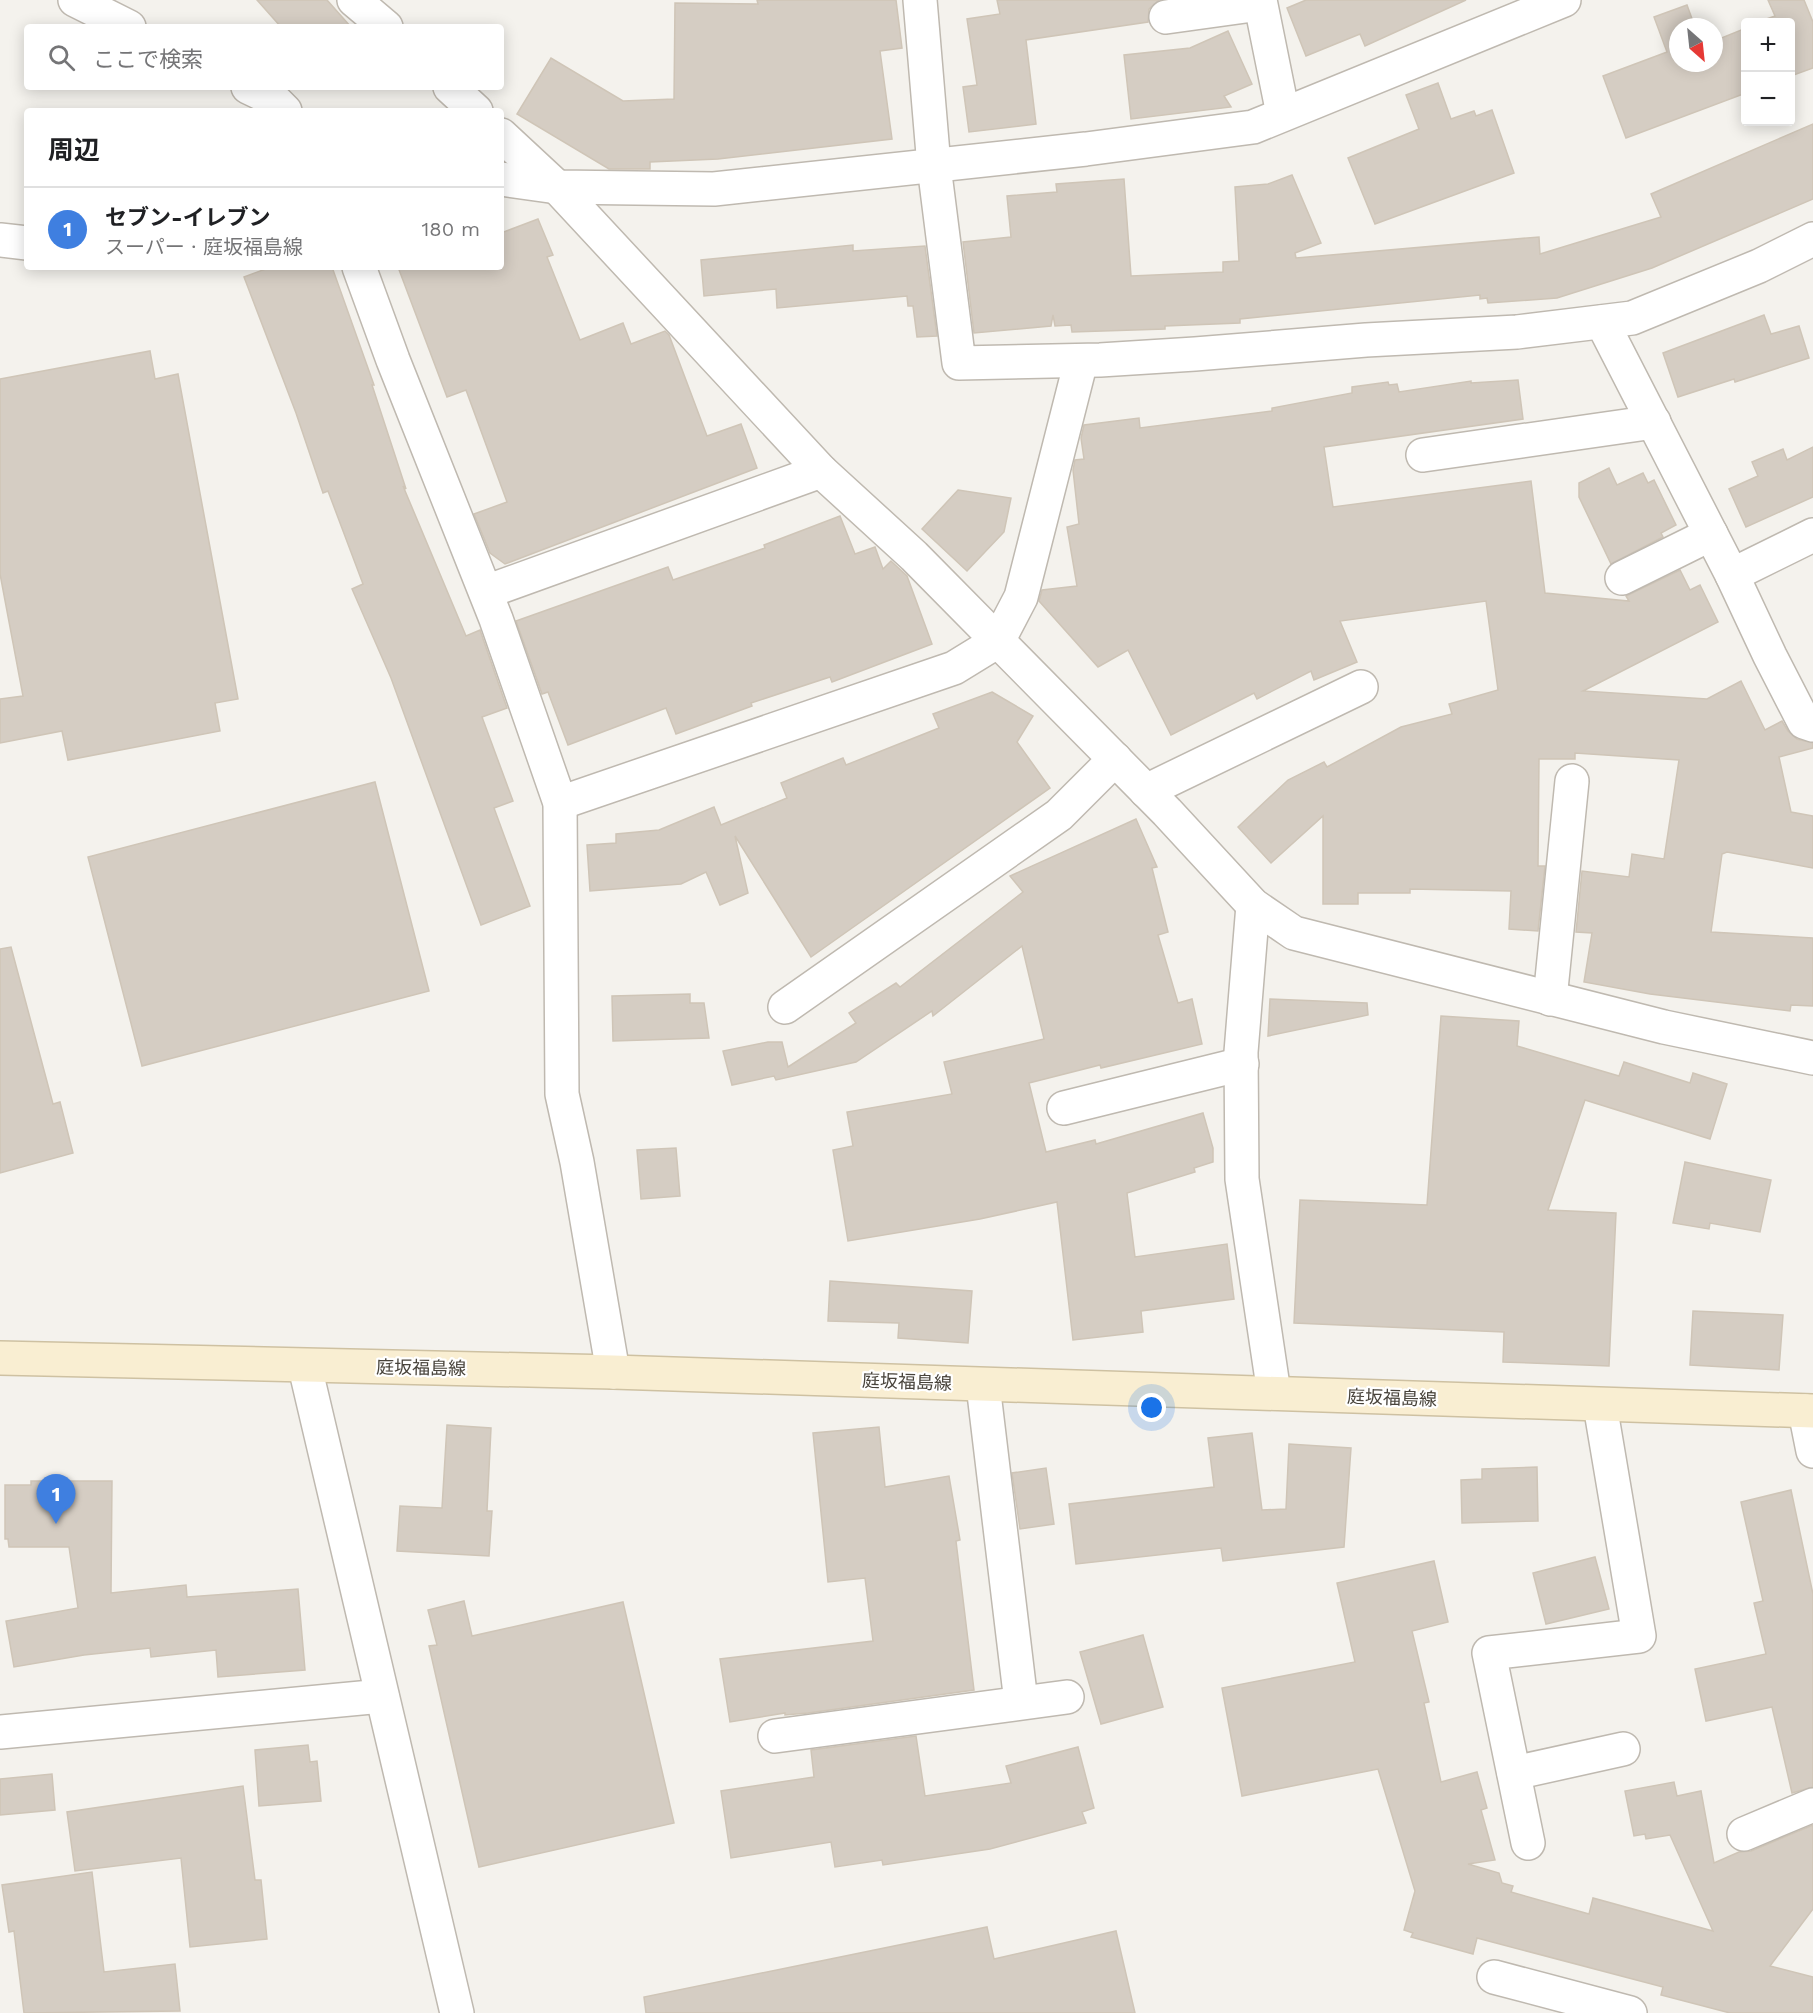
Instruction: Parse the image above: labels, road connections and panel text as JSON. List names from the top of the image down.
{
  "streets": {
    "main road": ["庭坂福島線"]
  },
  "north": "bottom right",
  "page": {
    "map_buttons": ["+", "−"],
    "search": "ここで検索",
    "heading": "周辺",
    "list": [
      {
        "mark": "1",
        "name": "セブン-イレブン",
        "note": "スーパー · 庭坂福島線",
        "value": "180 m"
      }
    ],
    "pins": "1"
  }
}
